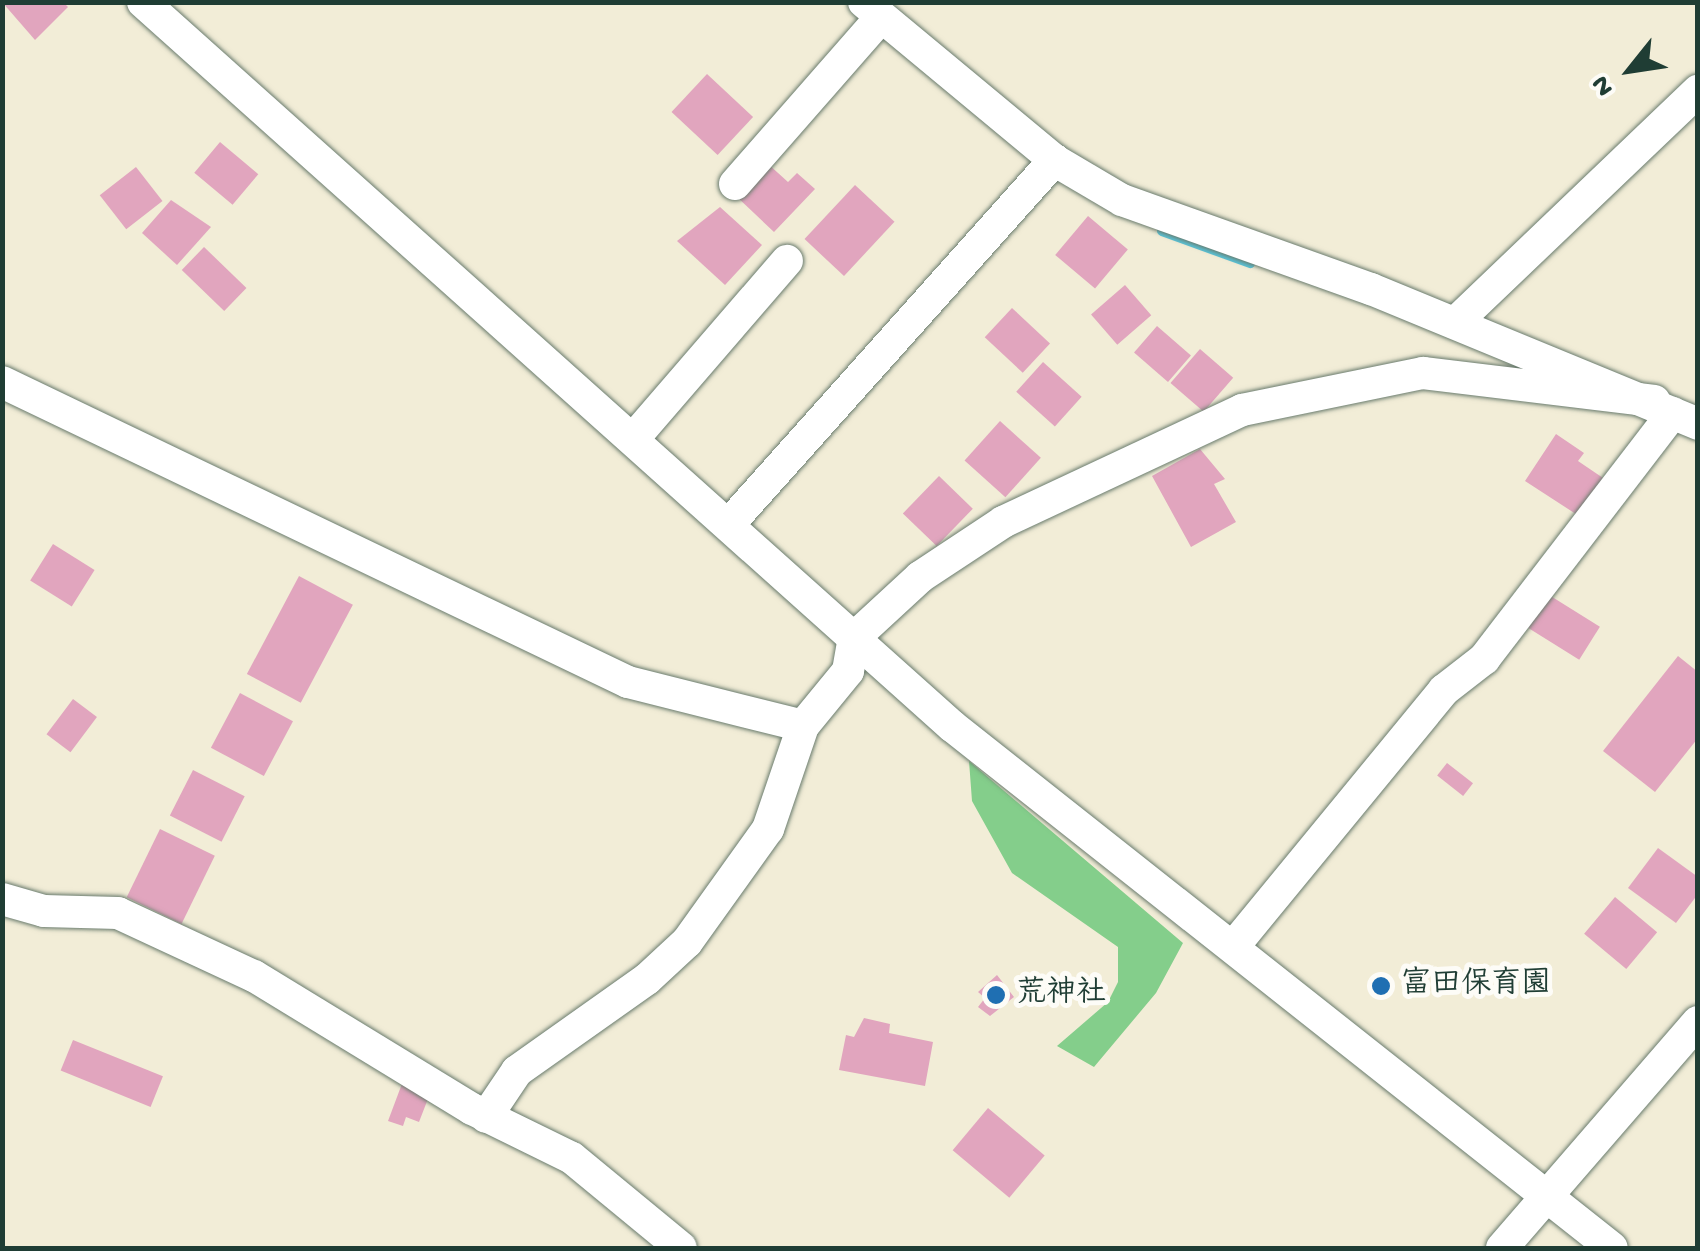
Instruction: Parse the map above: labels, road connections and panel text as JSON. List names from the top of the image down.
{
  "places": ["富田保育園", "荒神社"],
  "north": "bottom left"
}
